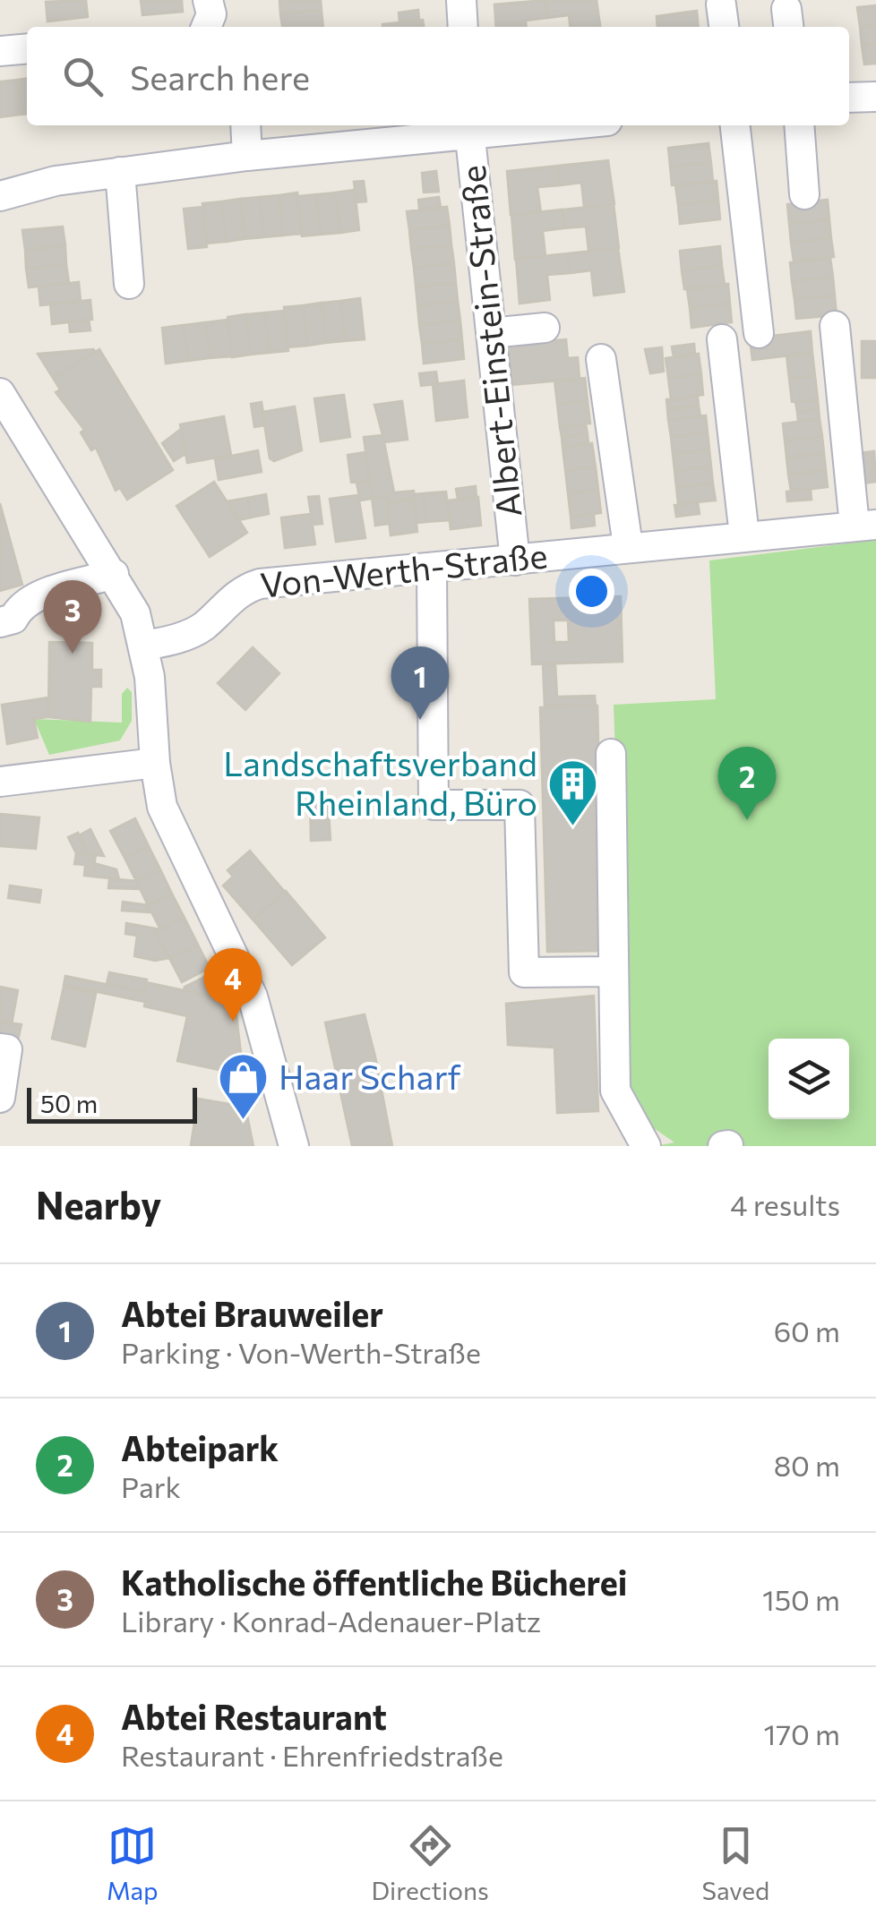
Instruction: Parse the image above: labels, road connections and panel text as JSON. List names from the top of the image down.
{
  "streets": {
    "street": ["Albert-Einstein-Straße", "Von-Werth-Straße"]
  },
  "crossings": [
    ["Albert-Einstein-Straße", "Von-Werth-Straße"]
  ],
  "places": {
    "building": ["Landschaftsverband Rheinland, Büro"],
    "shop": ["Haar Scharf"]
  },
  "scale_bar": "50 m",
  "page": {
    "search": "Search here",
    "pins": [
      "3",
      "1",
      "2",
      "4"
    ],
    "scale": "50 m",
    "heading": ["Nearby", "4 results"],
    "list": [
      {
        "mark": "1",
        "name": "Abtei Brauweiler",
        "note": "Parking · Von-Werth-Straße",
        "value": "60 m"
      },
      {
        "mark": "2",
        "name": "Abteipark",
        "note": "Park",
        "value": "80 m"
      },
      {
        "mark": "3",
        "name": "Katholische öffentliche Bücherei",
        "note": "Library · Konrad-Adenauer-Platz",
        "value": "150 m"
      },
      {
        "mark": "4",
        "name": "Abtei Restaurant",
        "note": "Restaurant · Ehrenfriedstraße",
        "value": "170 m"
      }
    ],
    "nav": ["Map", "Directions", "Saved"]
  }
}
